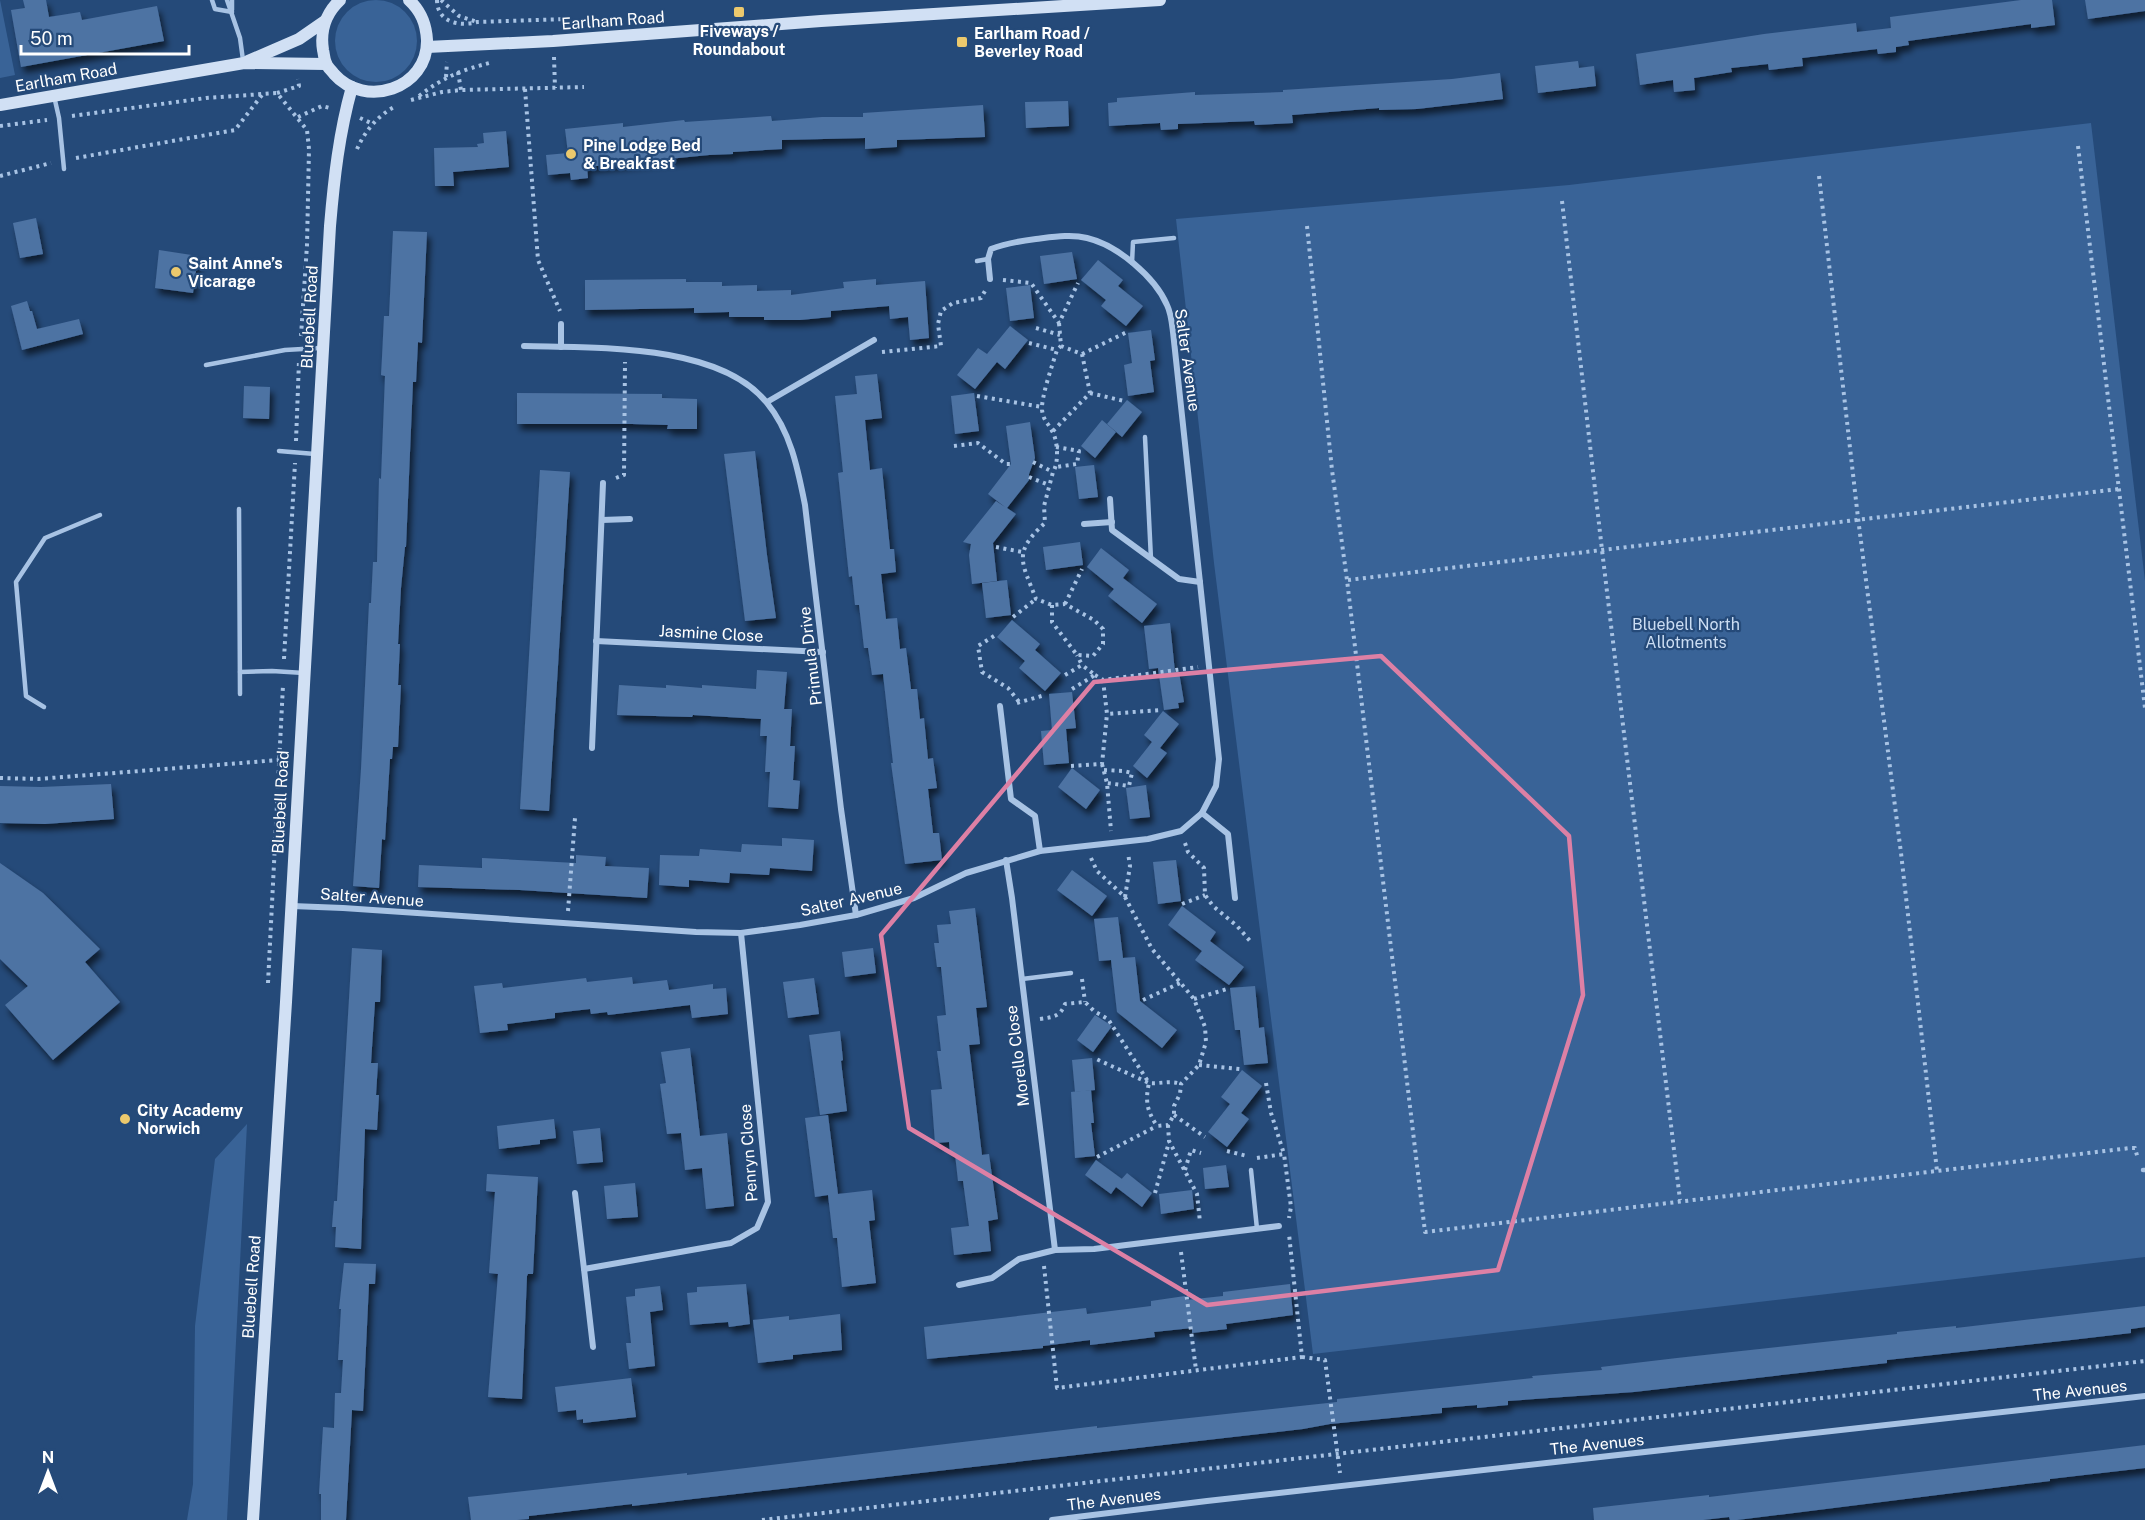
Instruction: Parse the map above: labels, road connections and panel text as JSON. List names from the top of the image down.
{
  "streets": {
    "main road": ["Earlham Road", "Bluebell Road"],
    "street": [
      "Salter Avenue",
      "Jasmine Close",
      "Primula Drive",
      "Morello Close",
      "Penryn Close",
      "The Avenues"
    ]
  },
  "crossings": [
    ["Bluebell Road", "Salter Avenue"],
    ["Salter Avenue", "Primula Drive"],
    ["Salter Avenue", "Morello Close"],
    ["Salter Avenue", "Penryn Close"],
    ["Jasmine Close", "Primula Drive"]
  ],
  "parks": ["Bluebell North Allotments"],
  "places": {
    "transit": ["Fiveways / Roundabout", "Earlham Road / Beverley Road"],
    "other": ["Pine Lodge Bed & Breakfast", "Saint Anne’s Vicarage", "City Academy Norwich"]
  },
  "scale_bar": "50 m",
  "north": "top"
}
